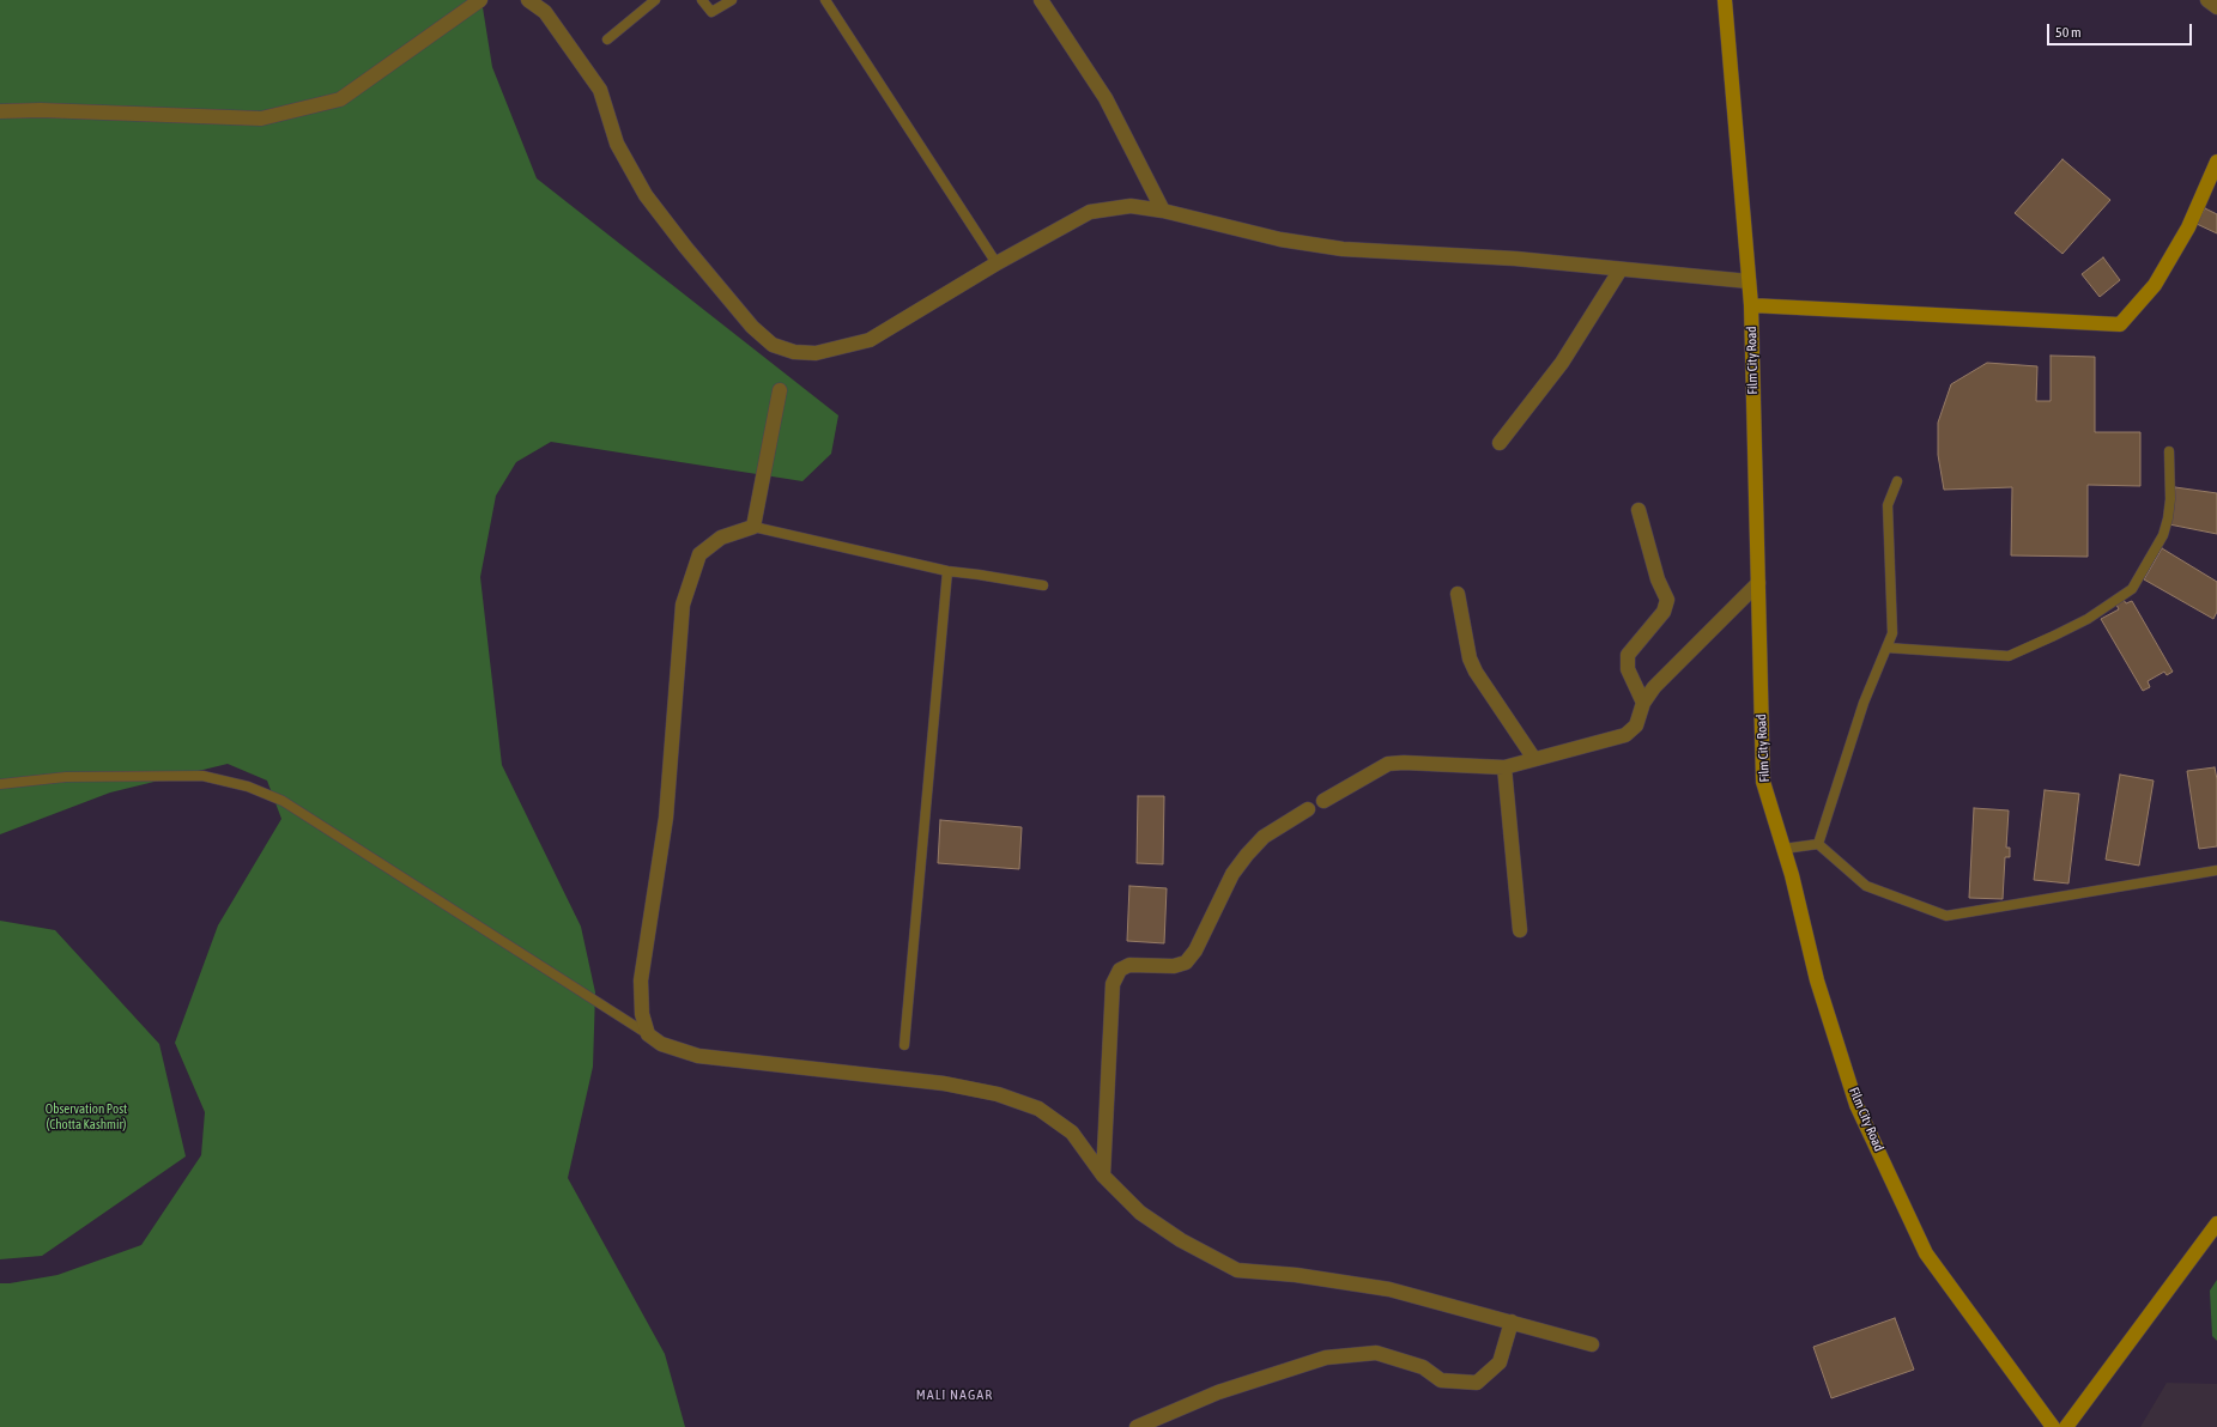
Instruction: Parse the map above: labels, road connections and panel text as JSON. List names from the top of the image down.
{
  "streets": {
    "street": ["Film City Road"]
  },
  "districts": ["MALI NAGAR"],
  "parks": ["Observation Post (Chotta Kashmir)"],
  "scale_bar": "50 m"
}
